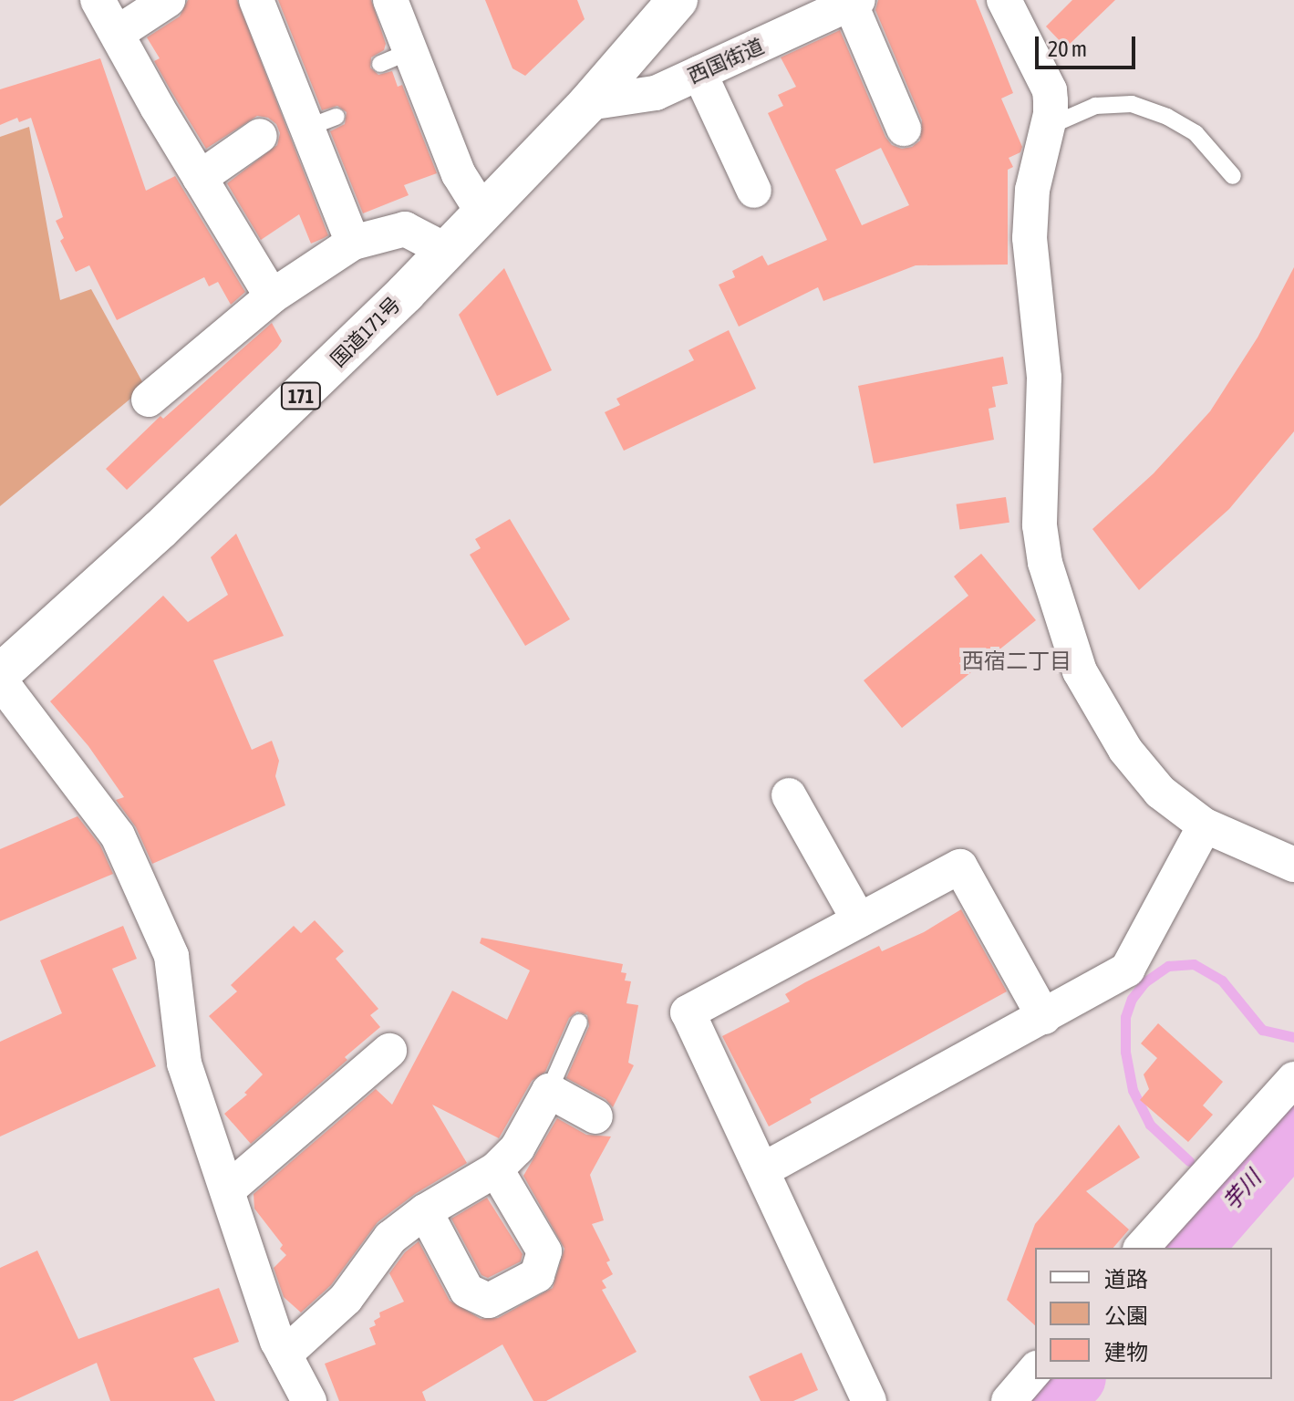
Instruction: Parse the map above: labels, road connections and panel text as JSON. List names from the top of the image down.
{
  "streets": {
    "highway": ["国道171号", "171"],
    "street": ["西国街道"]
  },
  "crossings": [
    ["西国街道", "国道171号"]
  ],
  "districts": ["西宿二丁目"],
  "water": ["芋川"],
  "legend": ["道路", "公園", "建物"],
  "scale_bar": "20 m"
}
